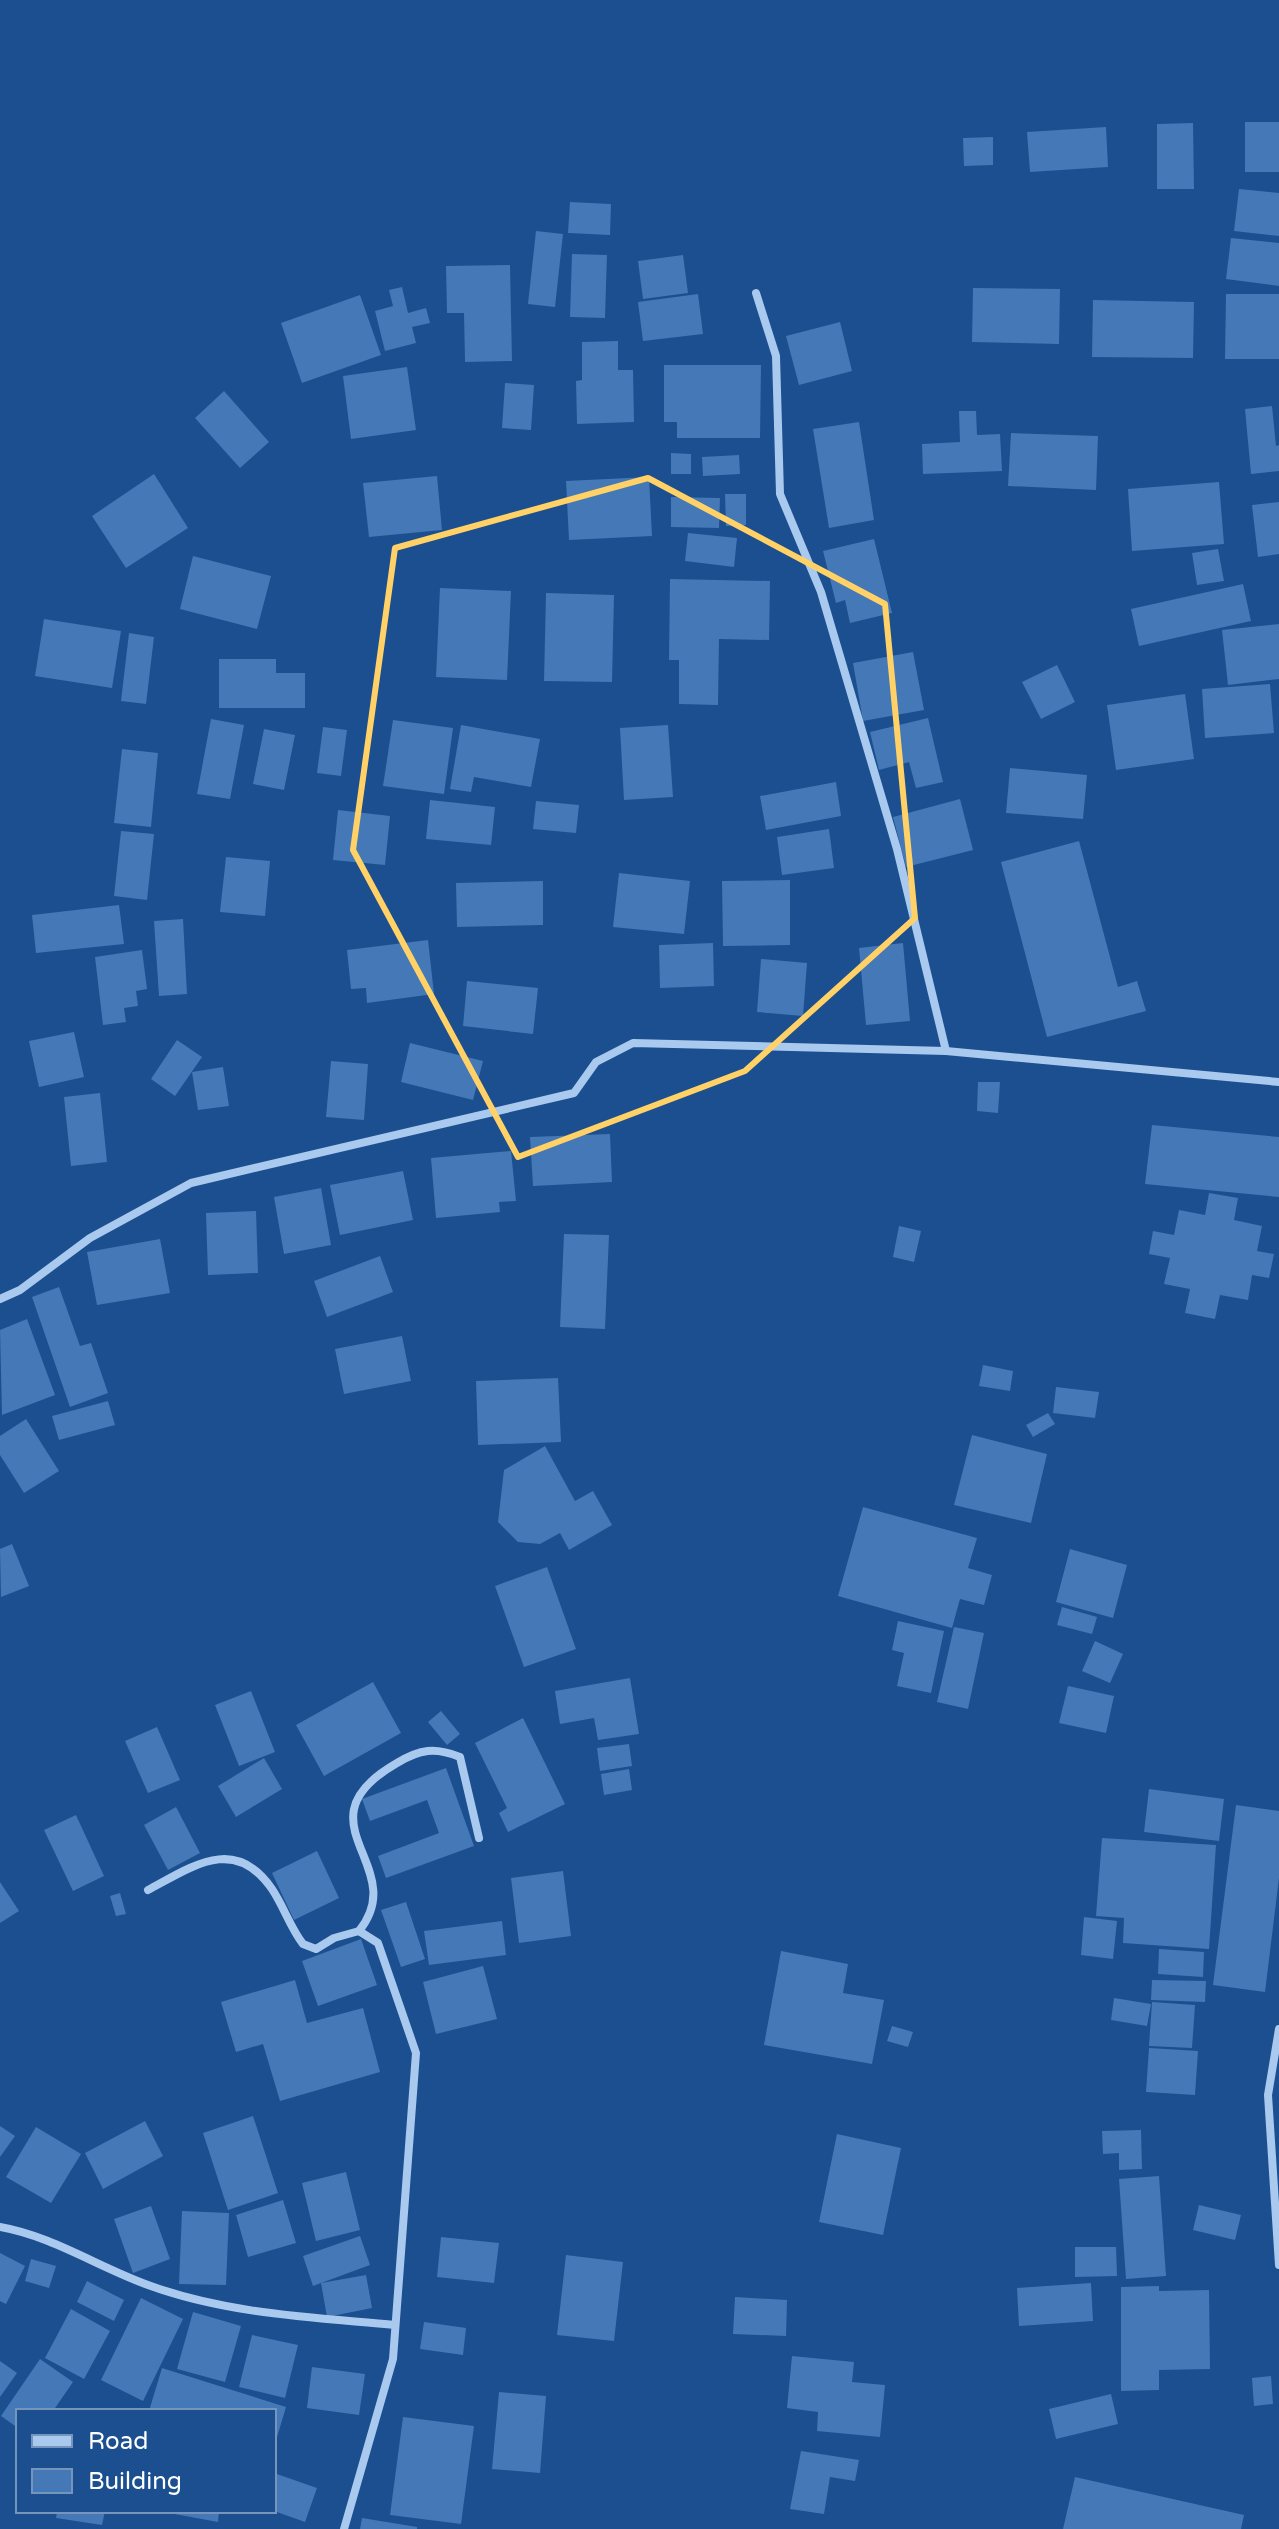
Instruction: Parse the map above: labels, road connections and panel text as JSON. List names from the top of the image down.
{
  "legend": ["Road", "Building"]
}
